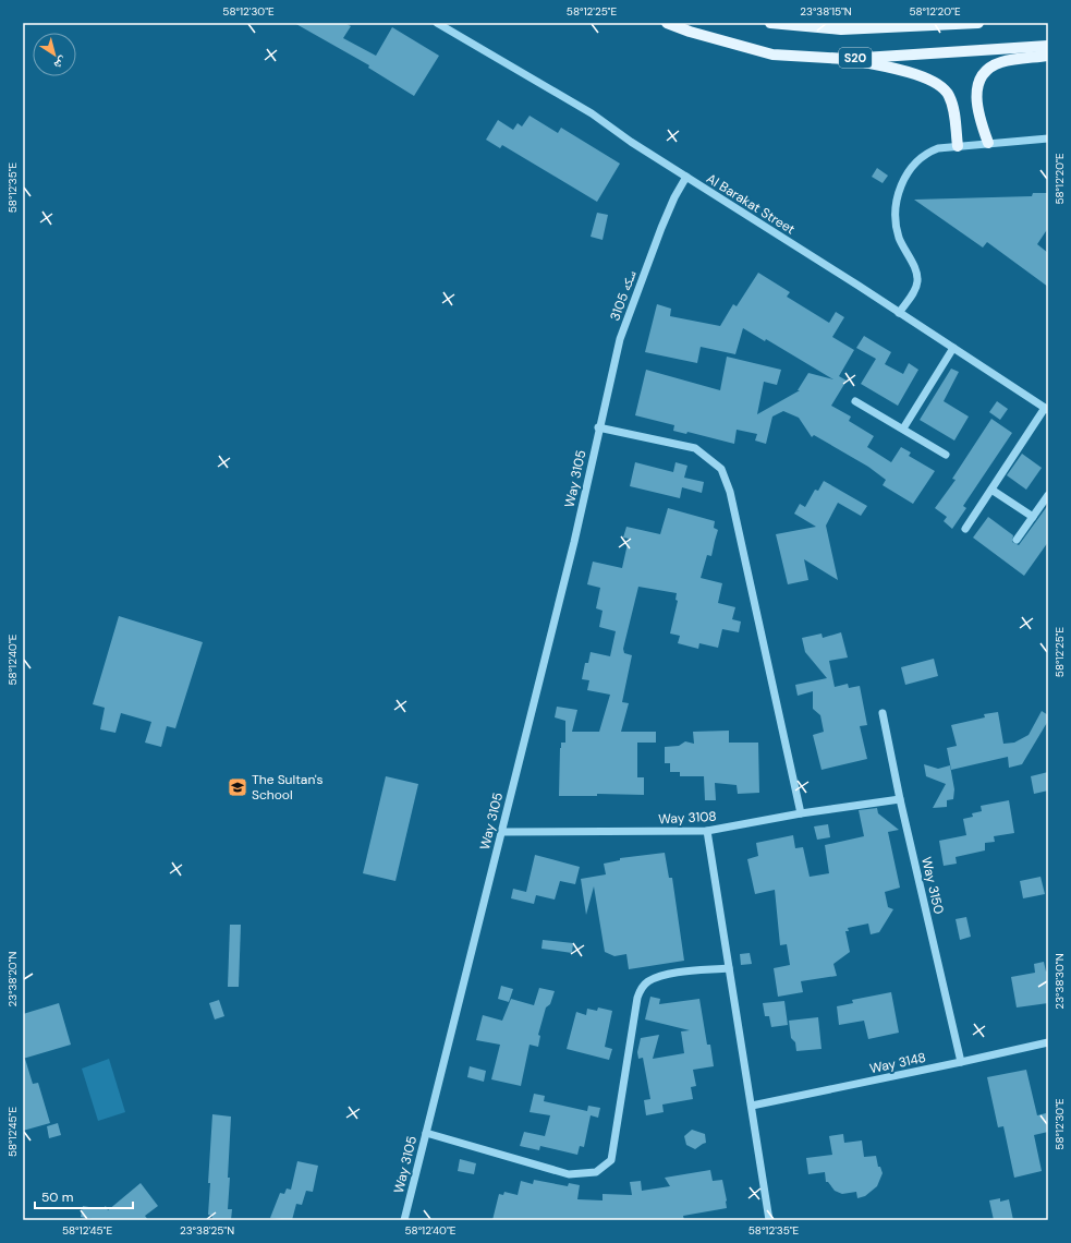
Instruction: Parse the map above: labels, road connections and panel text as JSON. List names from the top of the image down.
{
  "streets": {
    "main road": ["S20"],
    "street": [
      "Al Barakat Street",
      "سكه 3105",
      "Way 3105",
      "Way 3108",
      "Way 3150",
      "Way 3148"
    ]
  },
  "crossings": [
    ["Al Barakat Street", "سكه 3105"],
    ["سكه 3105", "Way 3105"],
    ["Way 3105", "Way 3108"],
    ["Way 3108", "Way 3150"],
    ["Way 3150", "Way 3148"]
  ],
  "places": {
    "school or university": ["The Sultan's School"]
  },
  "scale_bar": "50 m",
  "north": "bottom right",
  "coordinates": [
    "58°12'30\"E",
    "58°12'25\"E",
    "23°38'15\"N",
    "58°12'20\"E",
    "58°12'35\"E",
    "58°12'40\"E",
    "23°38'20\"N",
    "23°38'30\"N",
    "58°12'45\"E",
    "23°38'25\"N"
  ]
}
